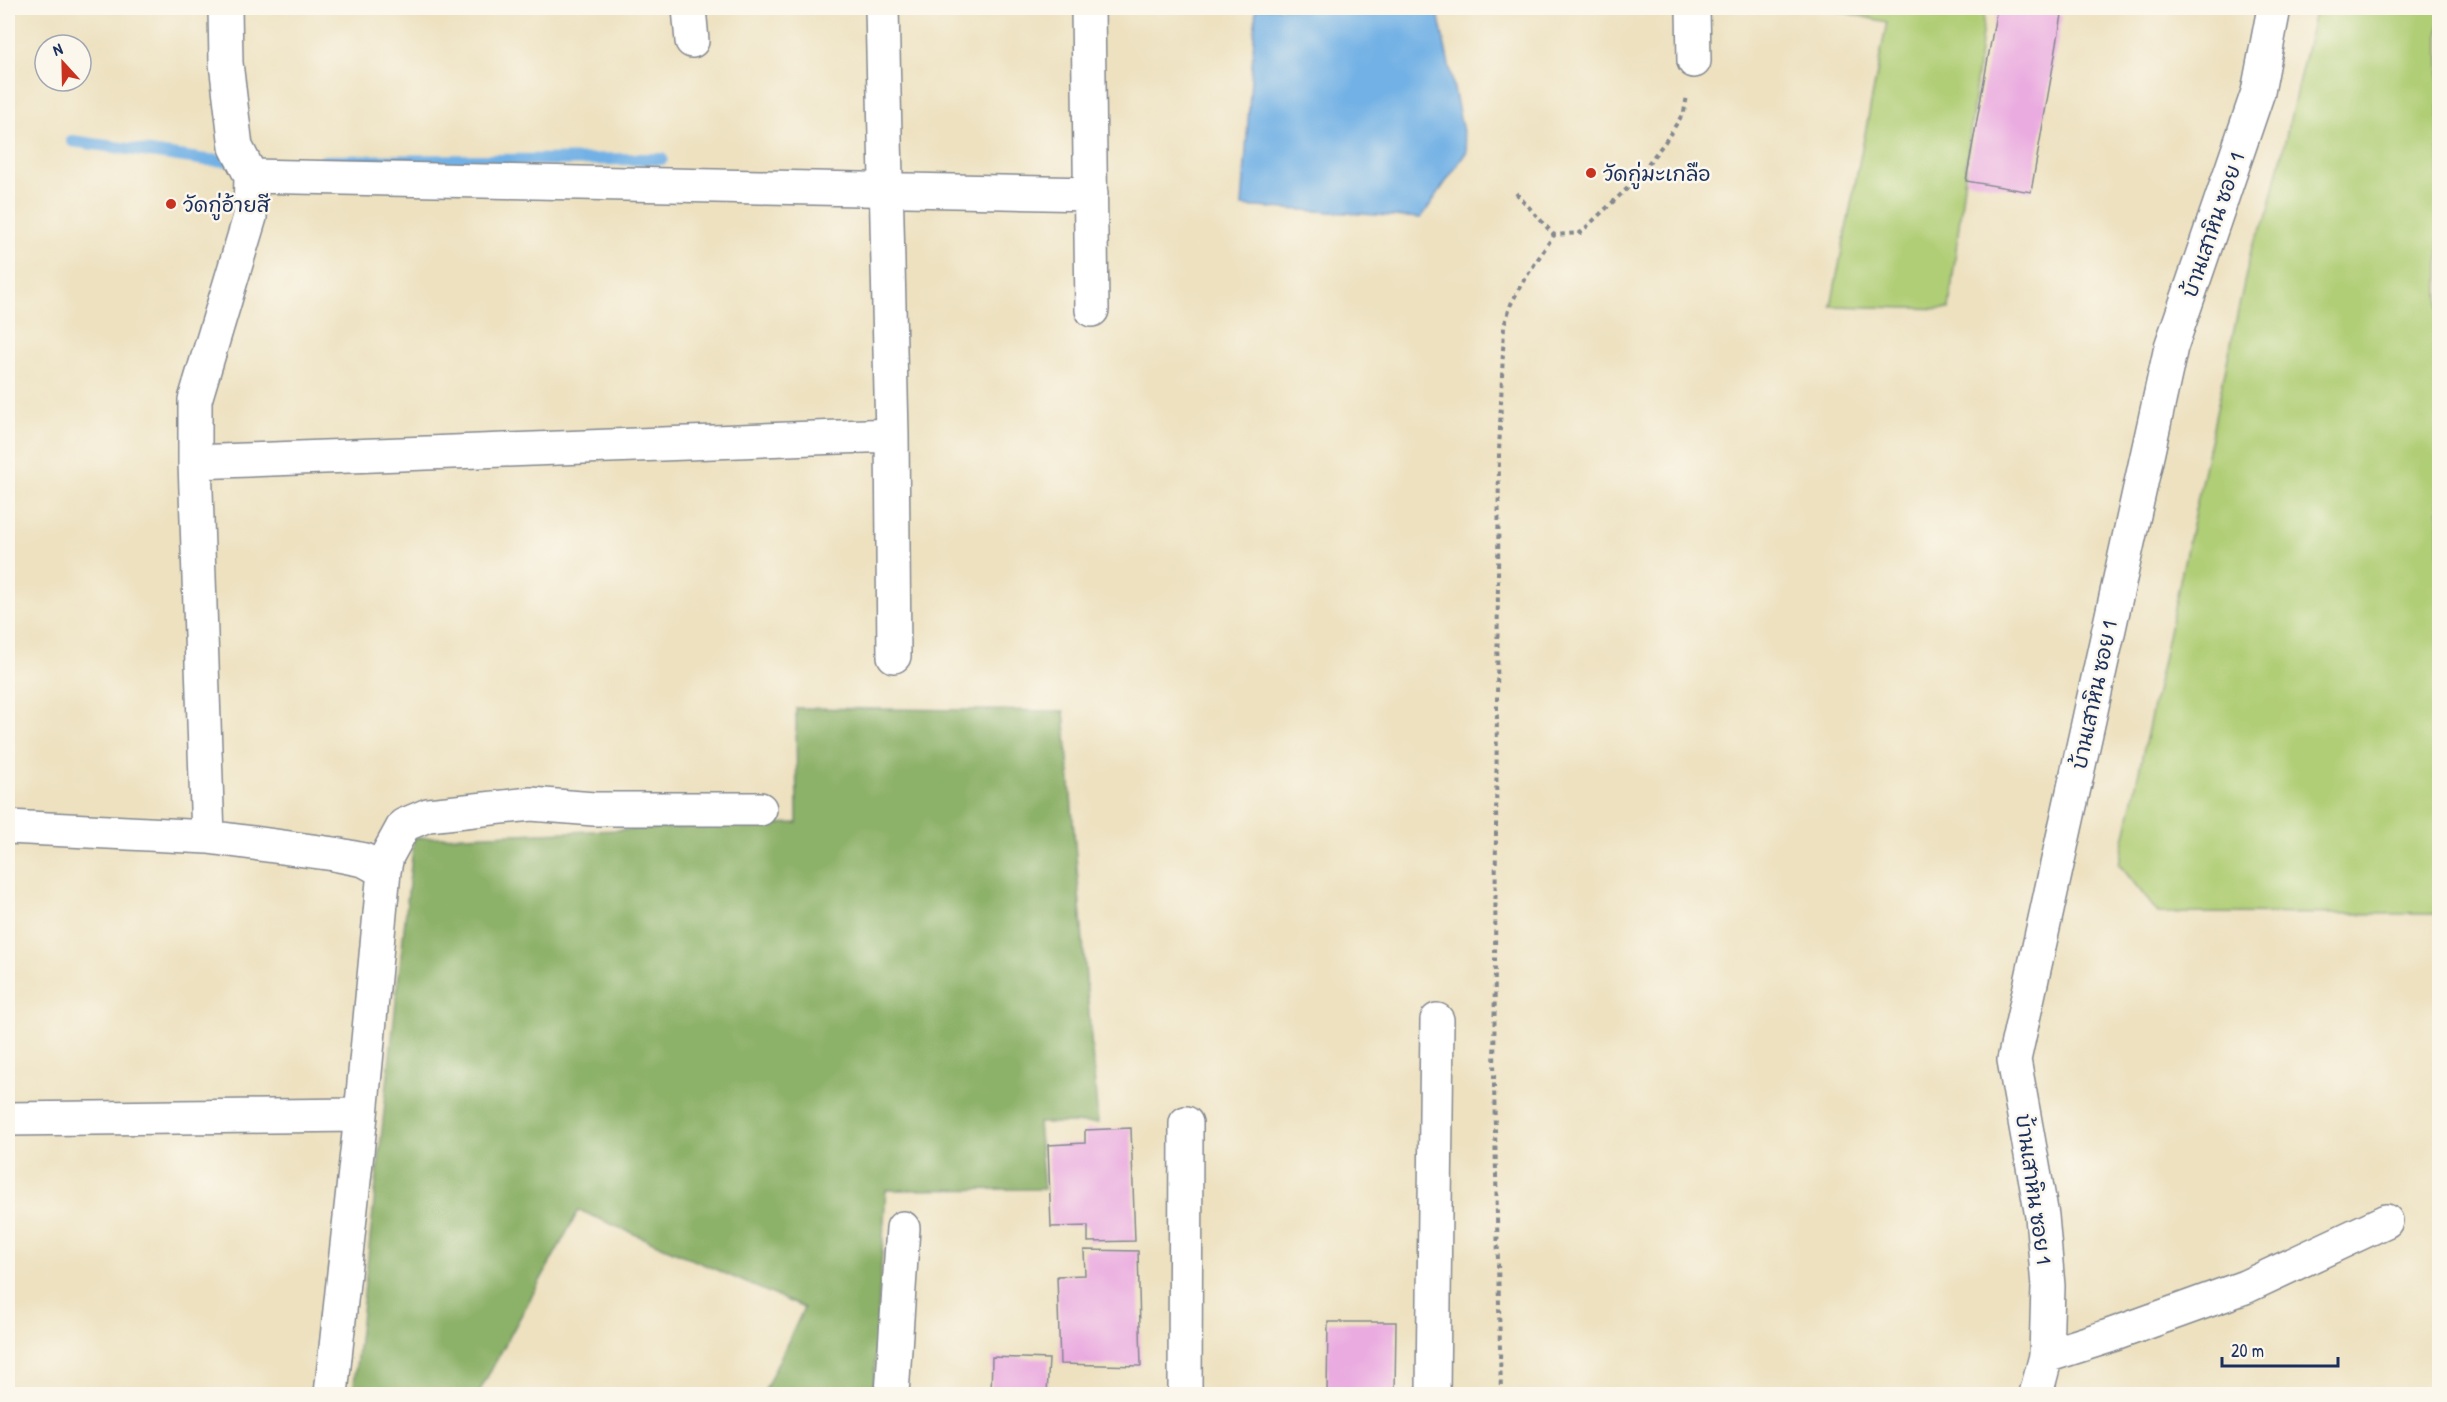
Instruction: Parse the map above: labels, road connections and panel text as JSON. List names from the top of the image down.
{
  "streets": {
    "street": ["บ้านเสาหิน ซอย 1"]
  },
  "places": ["วัดกู่มะเกลือ", "วัดกู่อ้ายสี"],
  "scale_bar": "20 m",
  "north": "top"
}
